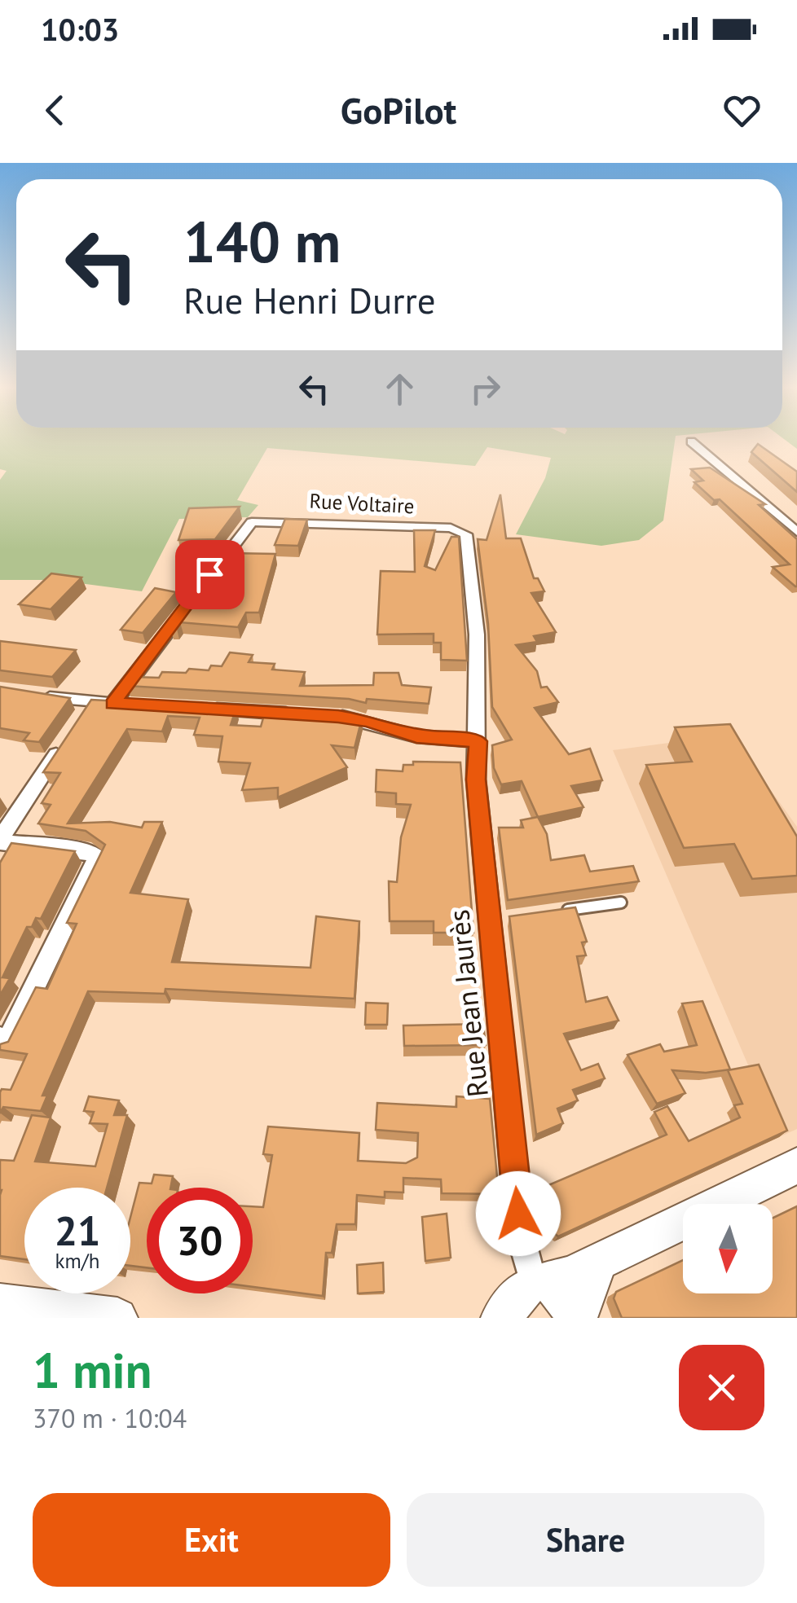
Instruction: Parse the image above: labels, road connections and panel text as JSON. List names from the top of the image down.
{
  "streets": {
    "street": ["Rue Voltaire", "Rue Jean Jaurès"]
  },
  "crossings": [
    ["Rue Voltaire", "Rue Jean Jaurès"]
  ],
  "north": "bottom",
  "page": {
    "status": "10:03",
    "header": "GoPilot",
    "turn": ["140 m", "Rue Henri Durre"],
    "speed": "21 km/h",
    "limit": "30",
    "heading": ["1 min", "370 m · 10:04"],
    "buttons": ["Exit", "Share"]
  }
}
